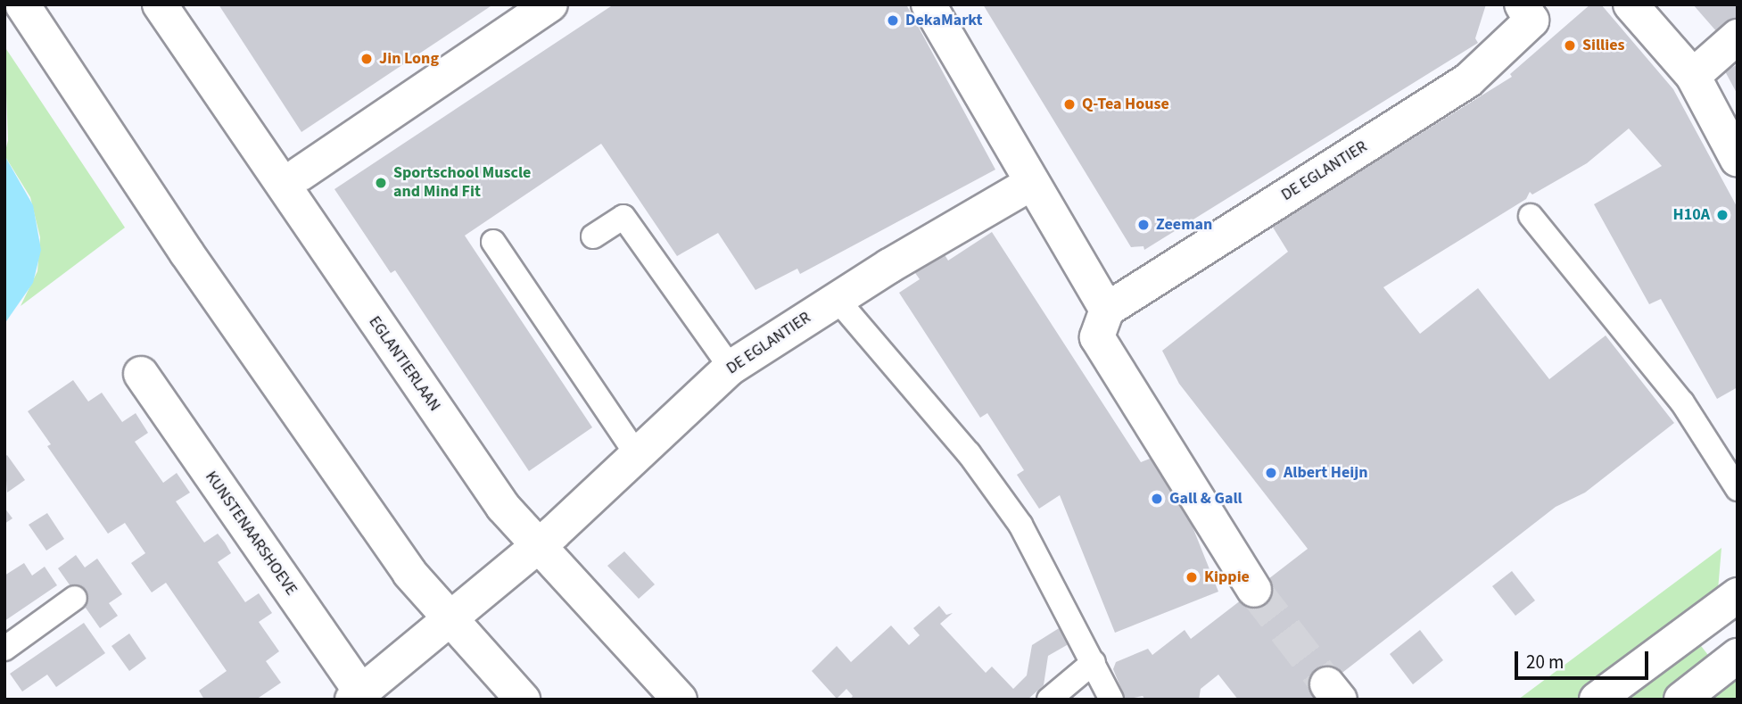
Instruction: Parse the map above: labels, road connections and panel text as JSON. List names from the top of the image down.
{
  "streets": {
    "street": ["DE EGLANTIER", "EGLANTIERLAAN", "KUNSTENAARSHOEVE"]
  },
  "crossings": [
    ["DE EGLANTIER", "EGLANTIERLAAN"],
    ["DE EGLANTIER", "KUNSTENAARSHOEVE"]
  ],
  "places": [
    "DekaMarkt",
    "Sillies",
    "Jin Long",
    "Q-Tea House",
    "Sportschool Muscle and Mind Fit",
    "H10A",
    "Zeeman",
    "Albert Heijn",
    "Gall & Gall",
    "Kippie"
  ],
  "scale_bar": "20 m"
}
